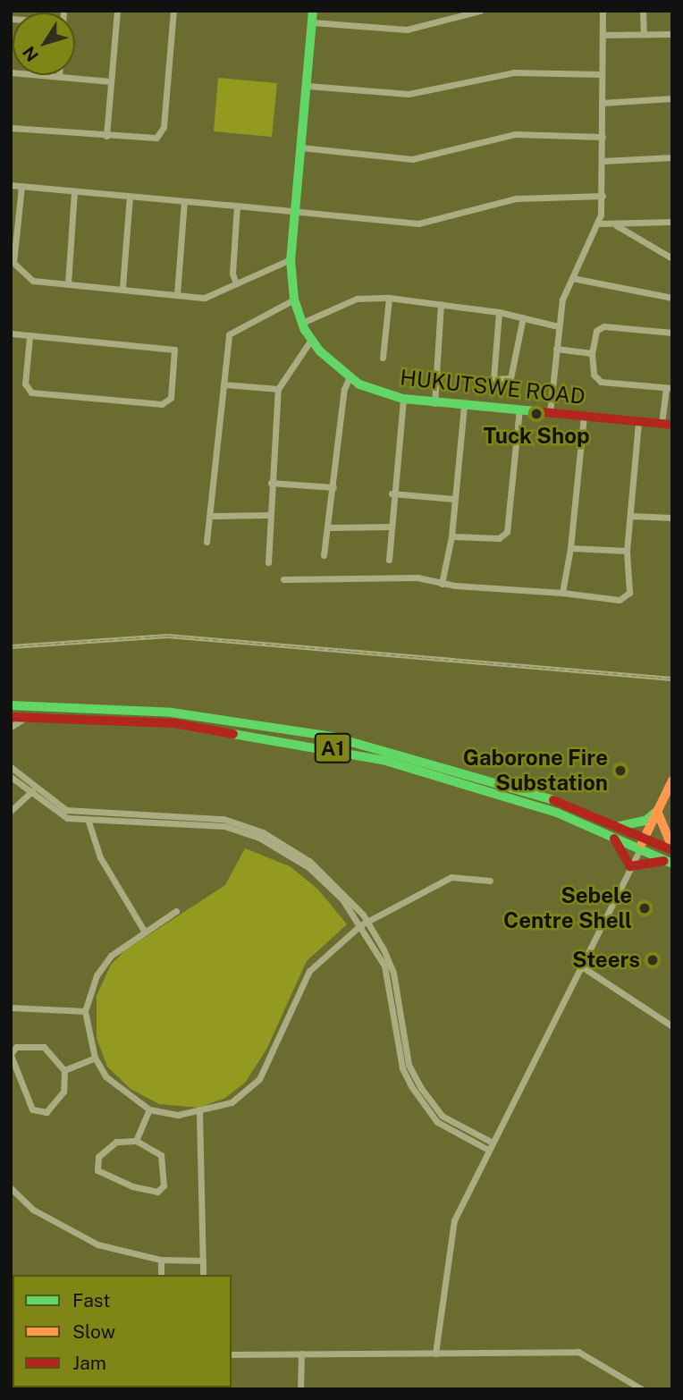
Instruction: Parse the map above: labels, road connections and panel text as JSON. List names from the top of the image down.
{
  "streets": {
    "main road": ["HUKUTSWE ROAD", "A1"]
  },
  "places": [
    "Tuck Shop",
    "Gaborone Fire Substation",
    "Sebele Centre Shell",
    "Steers"
  ],
  "legend": ["Fast", "Slow", "Jam"],
  "north": "bottom left"
}
